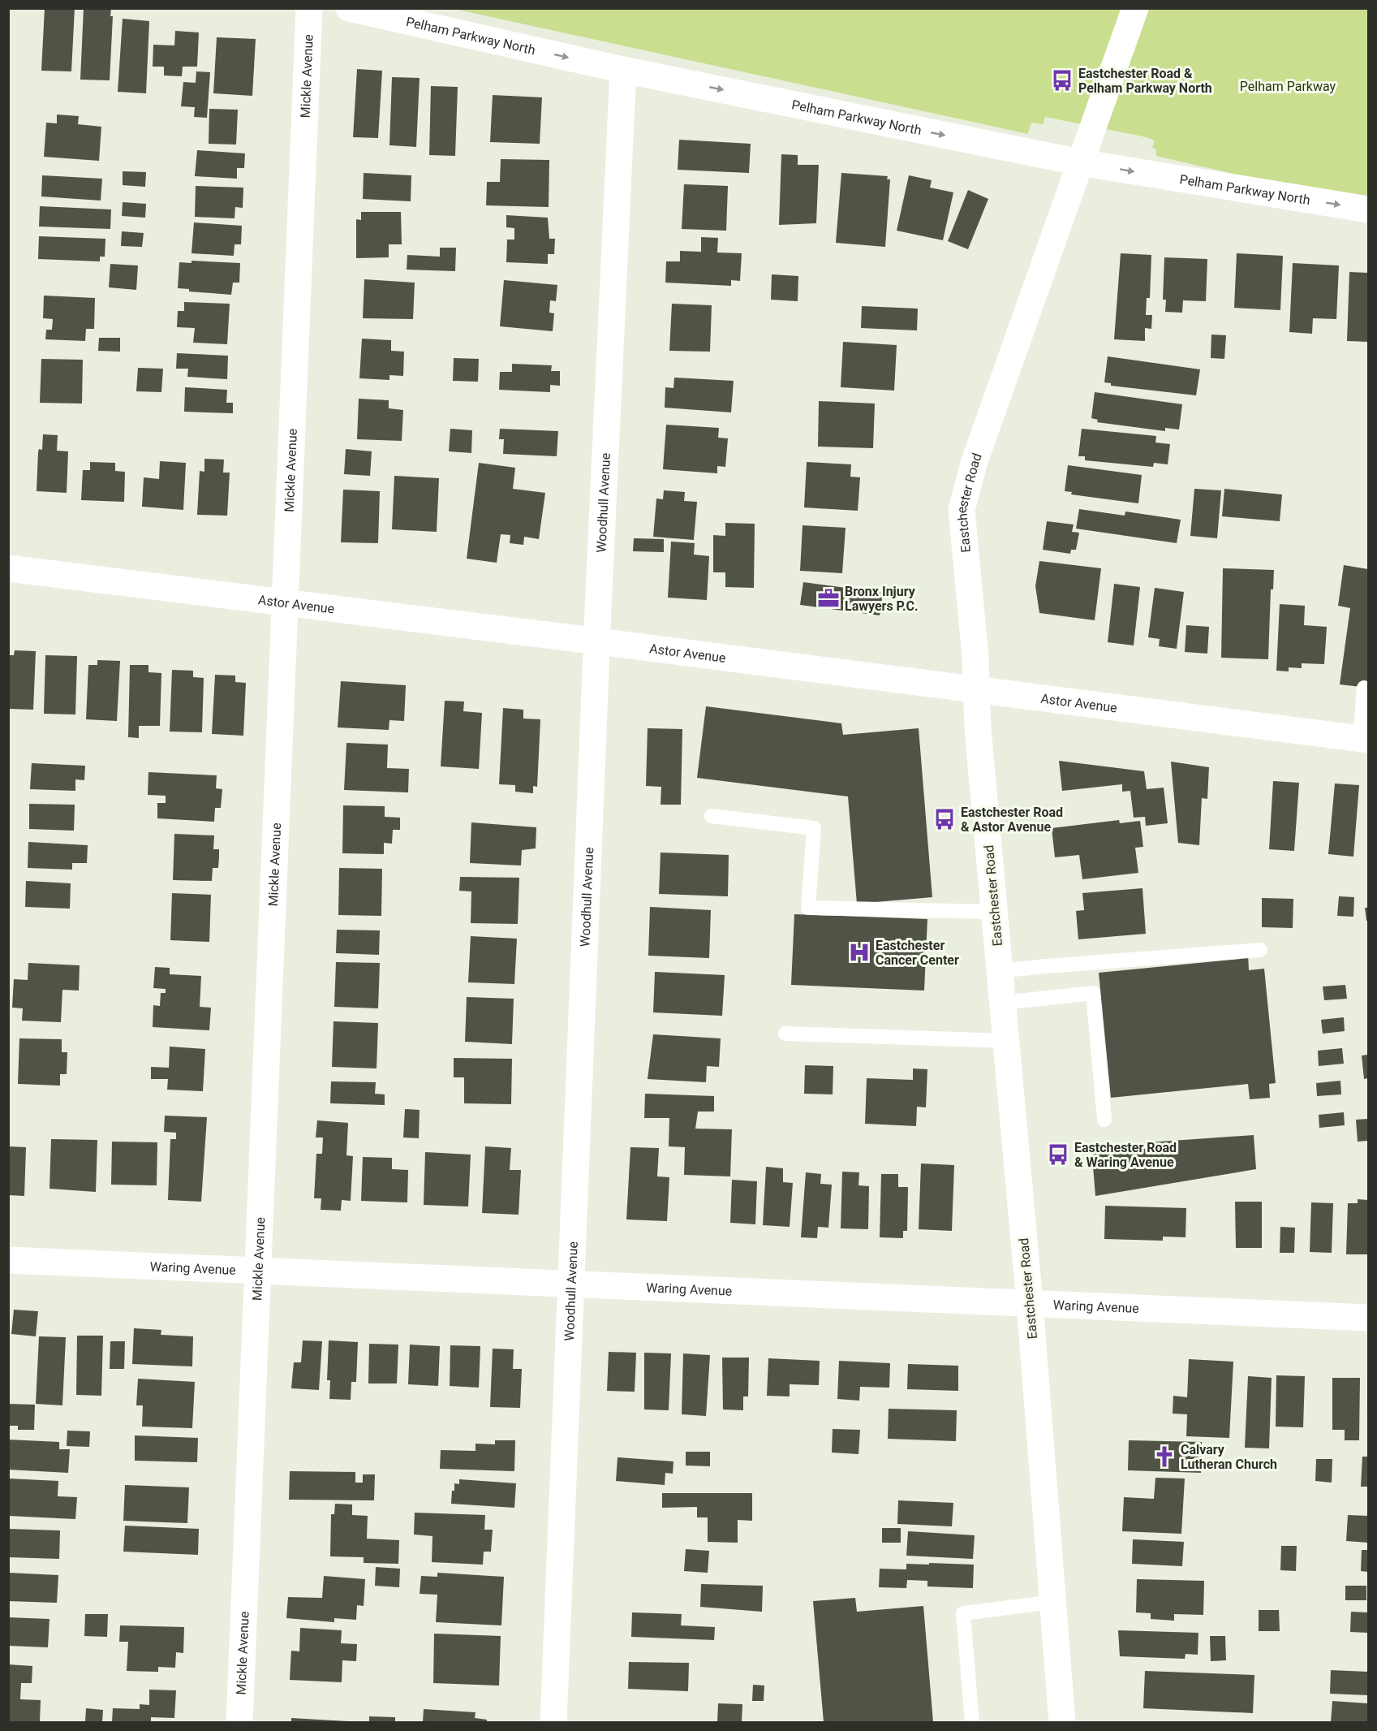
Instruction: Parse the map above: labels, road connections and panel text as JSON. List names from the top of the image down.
{
  "streets": {
    "street": [
      "Pelham Parkway North",
      "Mickle Avenue",
      "Woodhull Avenue",
      "Eastchester Road",
      "Astor Avenue",
      "Waring Avenue"
    ]
  },
  "crossings": [
    ["Pelham Parkway North", "Woodhull Avenue"],
    ["Pelham Parkway North", "Eastchester Road"],
    ["Mickle Avenue", "Astor Avenue"],
    ["Mickle Avenue", "Waring Avenue"],
    ["Woodhull Avenue", "Astor Avenue"],
    ["Woodhull Avenue", "Waring Avenue"],
    ["Eastchester Road", "Astor Avenue"],
    ["Eastchester Road", "Waring Avenue"]
  ],
  "one_way": ["Pelham Parkway North"],
  "parks": ["Pelham Parkway"],
  "places": {
    "bus stop": ["Eastchester Road & Pelham Parkway North", "Eastchester Road & Astor Avenue", "Eastchester Road & Waring Avenue"],
    "office": ["Bronx Injury Lawyers P.C."],
    "hospital": ["Eastchester Cancer Center"],
    "church": ["Calvary Lutheran Church"]
  }
}
